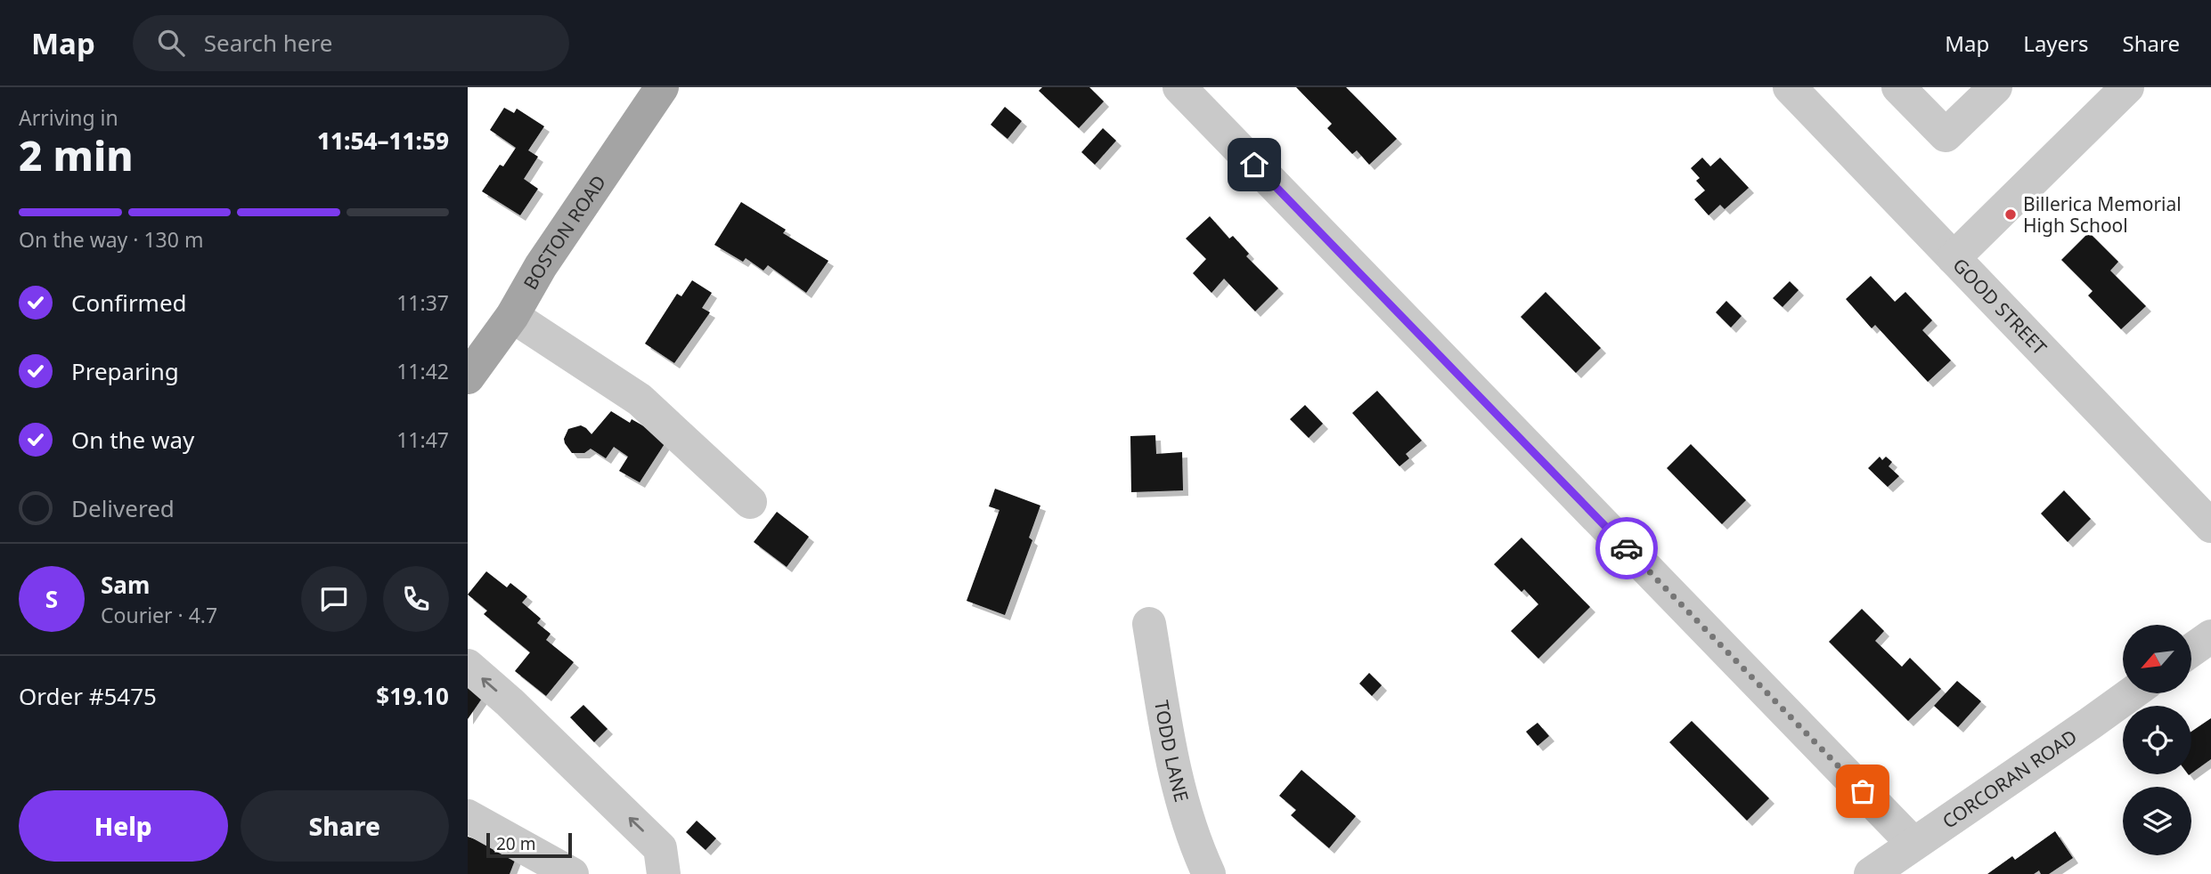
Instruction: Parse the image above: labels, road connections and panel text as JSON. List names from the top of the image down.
{
  "streets": {
    "main road": ["BOSTON ROAD"],
    "street": ["GOOD STREET", "TODD LANE", "CORCORAN ROAD"]
  },
  "places": ["Billerica Memorial High School"],
  "scale_bar": "20 m",
  "north": "bottom left",
  "page": {
    "header": "Map",
    "search": "Search here",
    "nav": ["Map", "Layers", "Share"],
    "heading": ["2 min", "Arriving in", "11:54–11:59"],
    "panel": [
      "Sam",
      "Courier · 4.7",
      "Order #5475",
      "$19.10"
    ],
    "bar": "On the way · 130 m",
    "list": [
      ["Confirmed", "11:37"],
      ["Preparing", "11:42"],
      ["On the way", "11:47"],
      "Delivered"
    ],
    "round": "S",
    "buttons": ["Help", "Share"],
    "scale": "20 m"
  }
}
